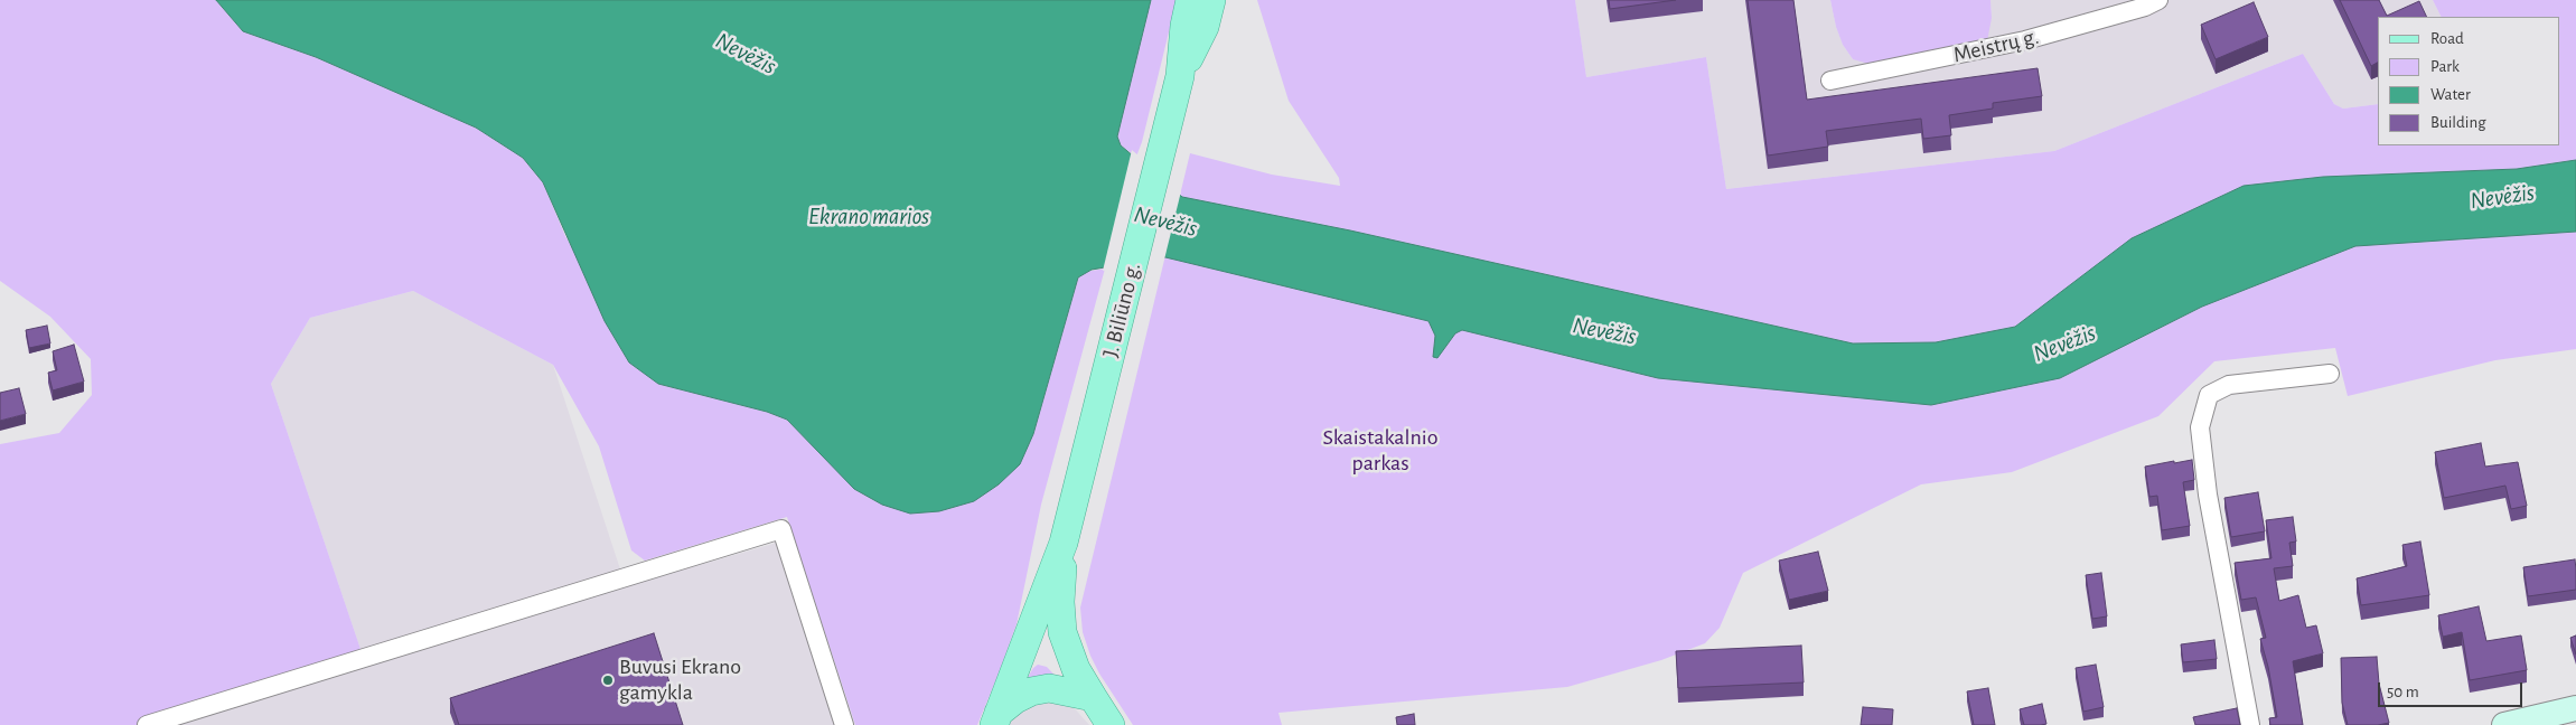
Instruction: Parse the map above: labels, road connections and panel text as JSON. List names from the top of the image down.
{
  "streets": {
    "main road": ["J. Biliūno g."],
    "street": ["Meistrų g."]
  },
  "water": ["Nevėžis", "Ekrano marios"],
  "parks": ["Skaistakalnio parkas"],
  "places": ["Buvusi Ekrano gamykla"],
  "legend": [
    "Road",
    "Park",
    "Water",
    "Building"
  ],
  "scale_bar": "50 m"
}
